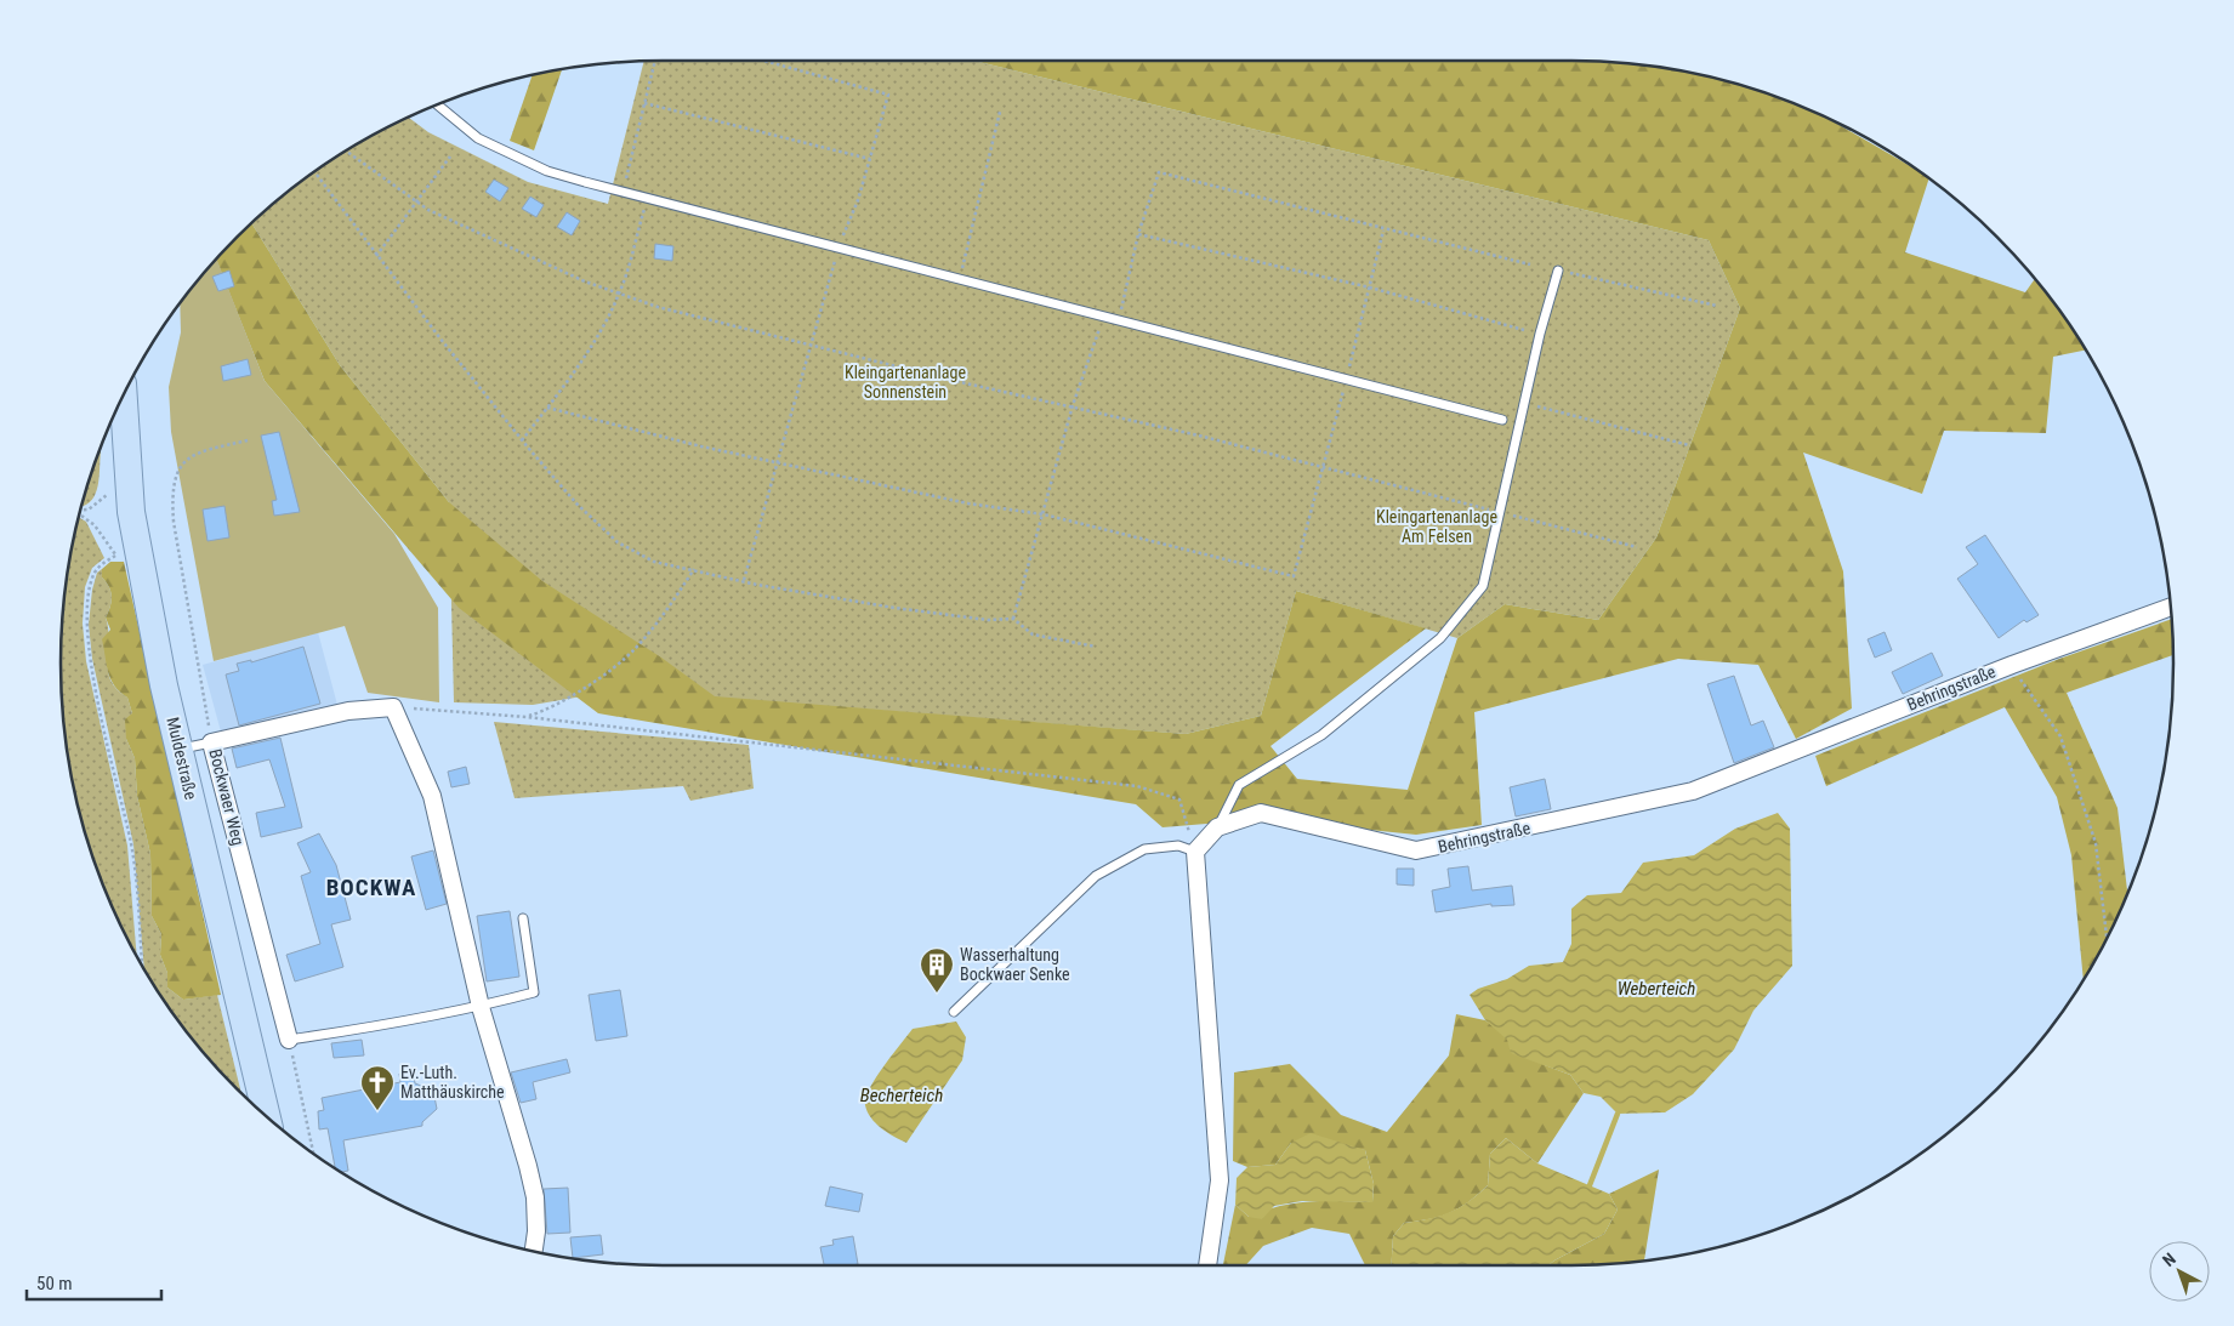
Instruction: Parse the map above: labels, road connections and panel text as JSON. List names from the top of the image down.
{
  "streets": {
    "main road": ["Muldestraße"],
    "street": ["Behringstraße", "Bockwaer Weg"]
  },
  "districts": ["BOCKWA"],
  "water": ["Weberteich", "Becherteich"],
  "parks": ["Kleingartenanlage Sonnenstein", "Kleingartenanlage Am Felsen"],
  "places": {
    "building": ["Wasserhaltung Bockwaer Senke"],
    "church": ["Ev.-Luth. Matthäuskirche"]
  },
  "scale_bar": "50 m",
  "north": "top left"
}
